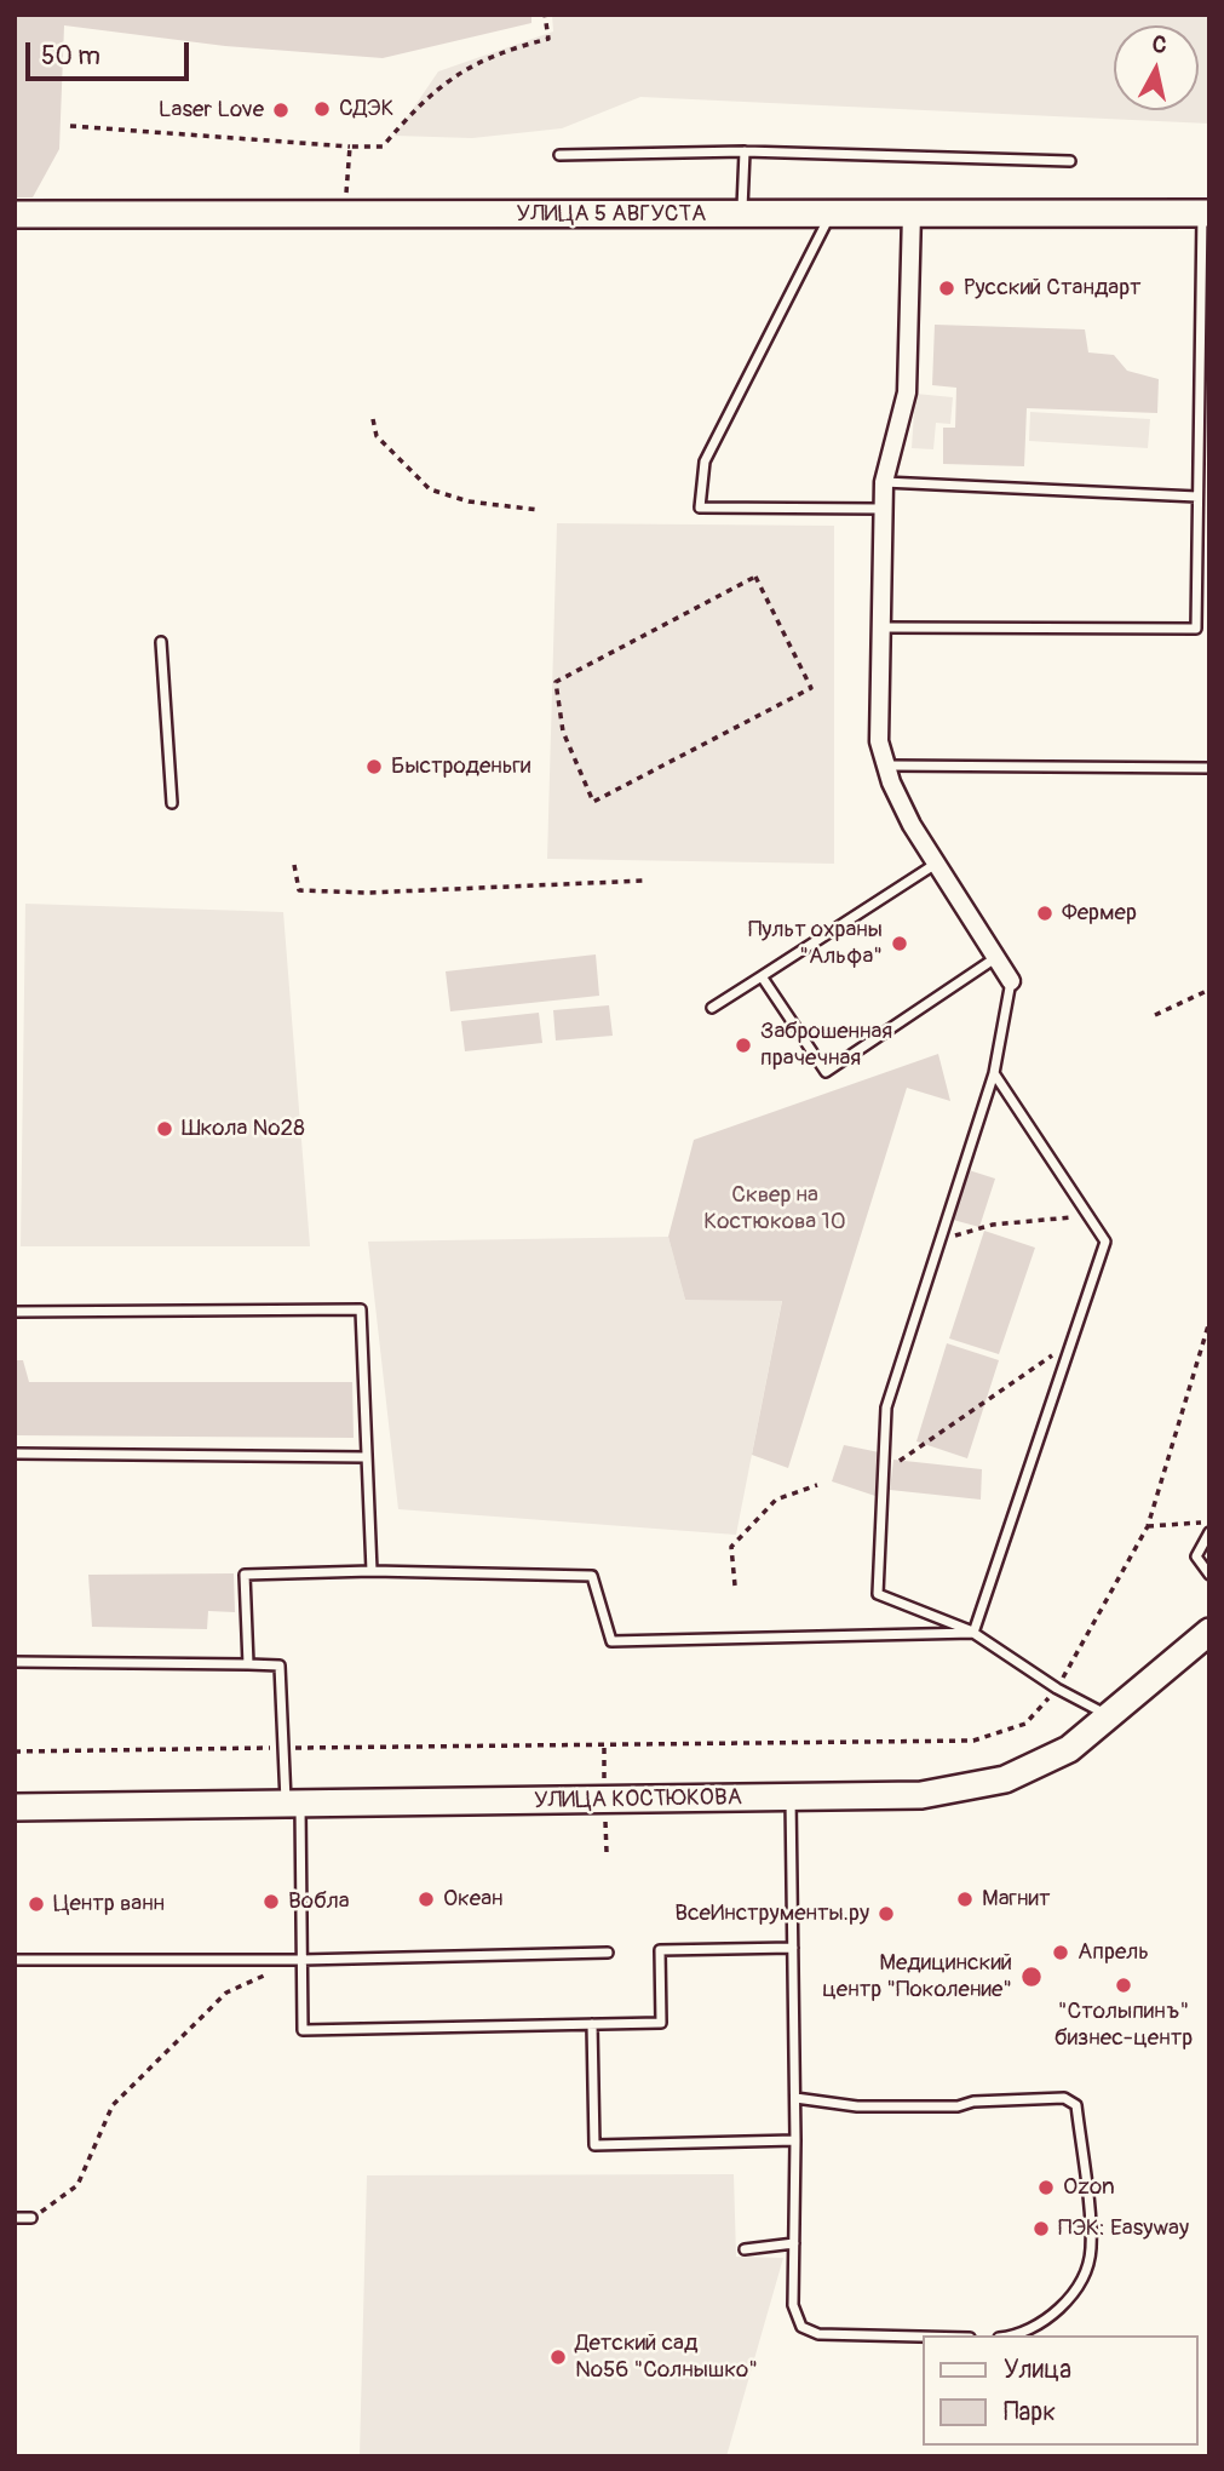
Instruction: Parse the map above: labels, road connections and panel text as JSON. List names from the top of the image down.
{
  "streets": {
    "main road": ["УЛИЦА 5 АВГУСТА", "УЛИЦА КОСТЮКОВА"]
  },
  "parks": ["Сквер на Костюкова 10"],
  "places": [
    "СДЭК",
    "Laser Love",
    "Русский Стандарт",
    "Быстроденьги",
    "Фермер",
    "Пульт охраны \"Альфа\"",
    "Заброшенная прачечная",
    "Школа №28",
    "Океан",
    "Магнит",
    "Вобла",
    "Центр ванн",
    "ВсеИнструменты.ру",
    "Апрель",
    "Медицинский центр \"Поколение\"",
    "\"Столыпинъ\" бизнес-центр",
    "Ozon",
    "ПЭК: Easyway",
    "Детский сад №56 \"Солнышко\""
  ],
  "legend": ["Улица", "Парк"],
  "scale_bar": "50 m",
  "north": "top"
}
